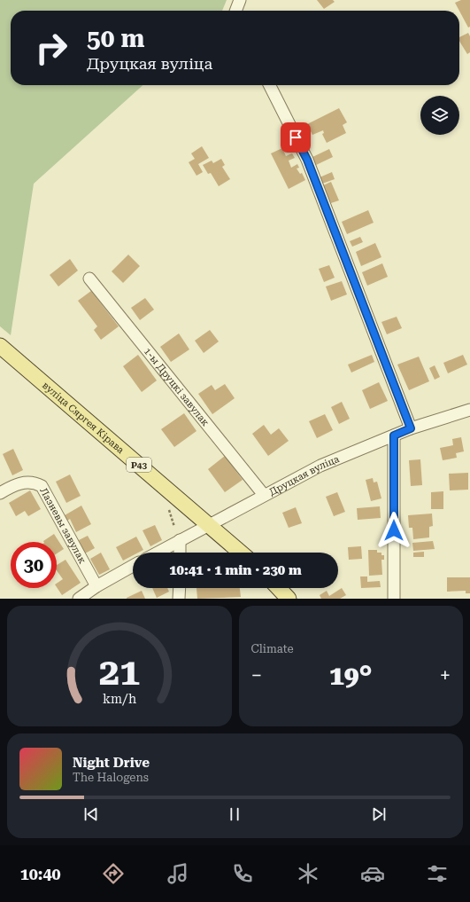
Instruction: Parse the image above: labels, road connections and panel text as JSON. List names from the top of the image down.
{
  "streets": {
    "main road": ["вуліца Сяргея Кірава", "Р43"],
    "street": ["1-ы Друцкі завулак", "Друцкая вуліца", "Лазневы завулак"]
  },
  "crossings": [
    ["1-ы Друцкі завулак", "Друцкая вуліца"],
    ["вуліца Сяргея Кірава", "Друцкая вуліца"]
  ],
  "page": {
    "turn": ["50 m", "Друцкая вуліца"],
    "limit": "30",
    "trip": "10:41 · 1 min · 230 m",
    "tile": "Climate",
    "heat": ["−", "19°", "+"],
    "song": ["Night Drive", "The Halogens"],
    "tabs": "10:40",
    "gauge": ["21", "km/h"]
  }
}
